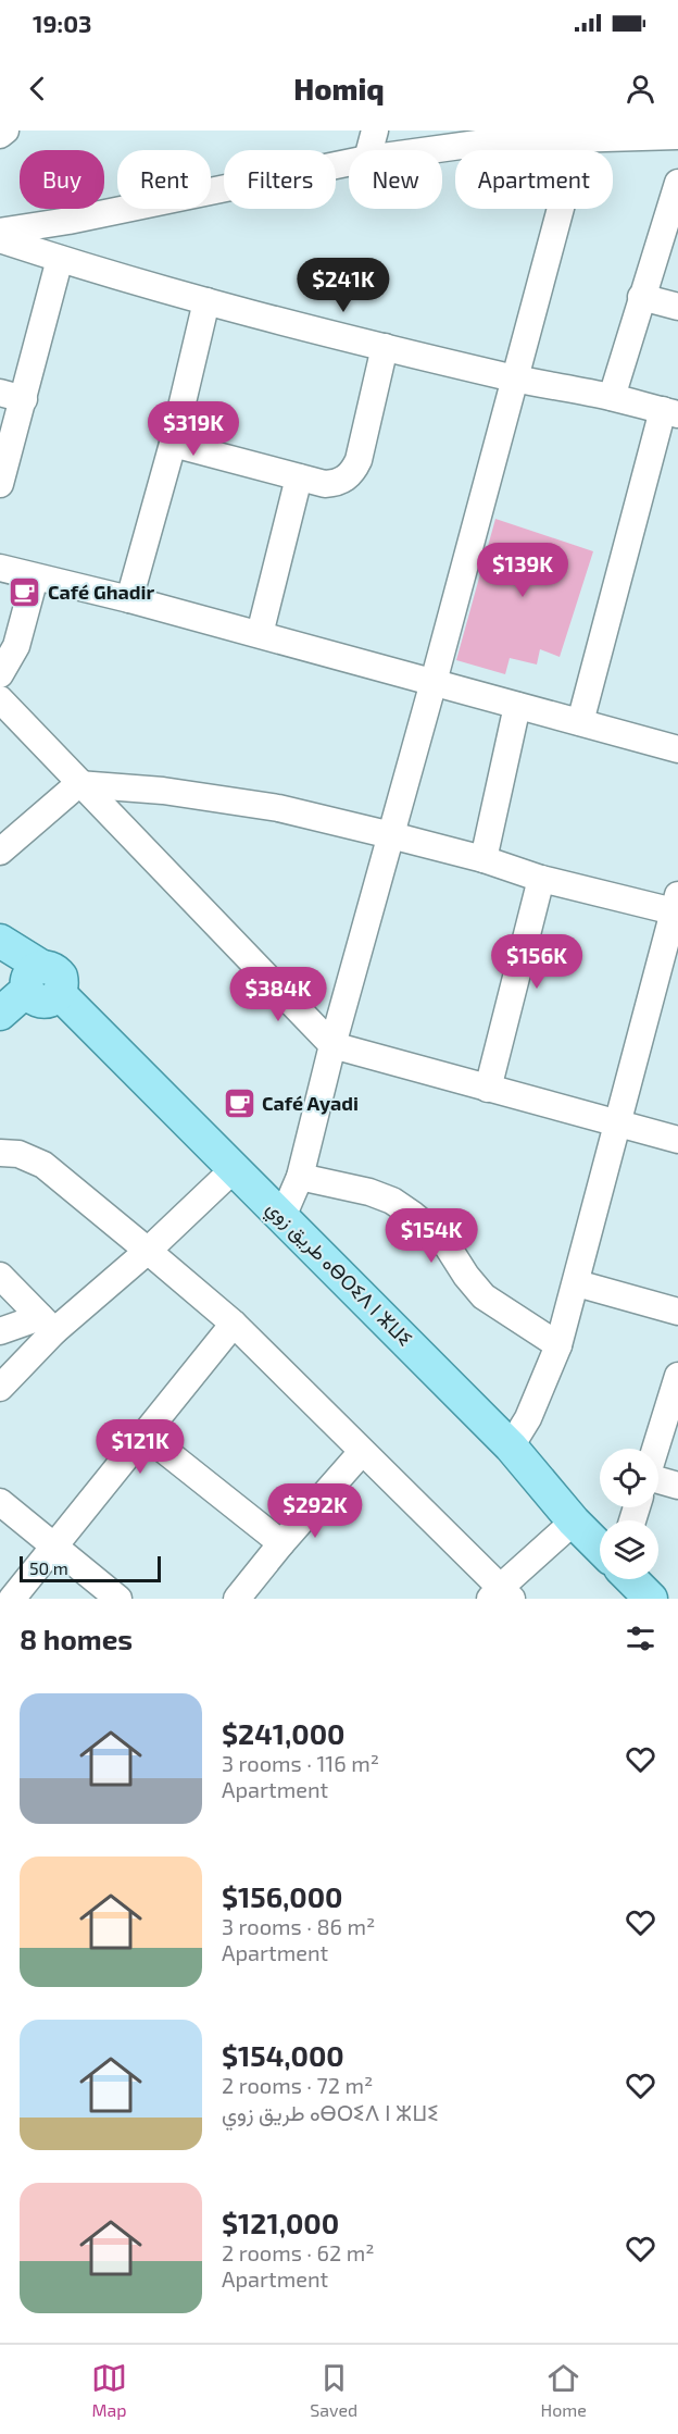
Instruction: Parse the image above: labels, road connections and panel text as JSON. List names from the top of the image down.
{
  "streets": {
    "main road": ["طريق زوي ⴰⴱⵔⵉⴷ ⵏ ⵣⵡⵉ"]
  },
  "places": {
    "cafe": ["Café Ghadir", "Café Ayadi"]
  },
  "scale_bar": "50 m",
  "page": {
    "status": "19:03",
    "header": "Homiq",
    "chip": [
      "Buy",
      "Rent",
      "Filters",
      "New",
      "Apartment"
    ],
    "price": [
      "$241K",
      "$319K",
      "$139K",
      "$156K",
      "$384K",
      "$154K",
      "$121K",
      "$292K"
    ],
    "scale": "50 m",
    "heading": "8 homes",
    "list": [
      {
        "name": "$241,000",
        "note": "3 rooms · 116 m² · Apartment"
      },
      {
        "name": "$156,000",
        "note": "3 rooms · 86 m² · Apartment"
      },
      {
        "name": "$154,000",
        "note": "2 rooms · 72 m² · طريق زوي ⴰⴱⵔⵉⴷ ⵏ ⵣⵡⵉ"
      },
      {
        "name": "$121,000",
        "note": "2 rooms · 62 m² · Apartment"
      }
    ],
    "tabs": ["Map", "Saved", "Home"]
  }
}
